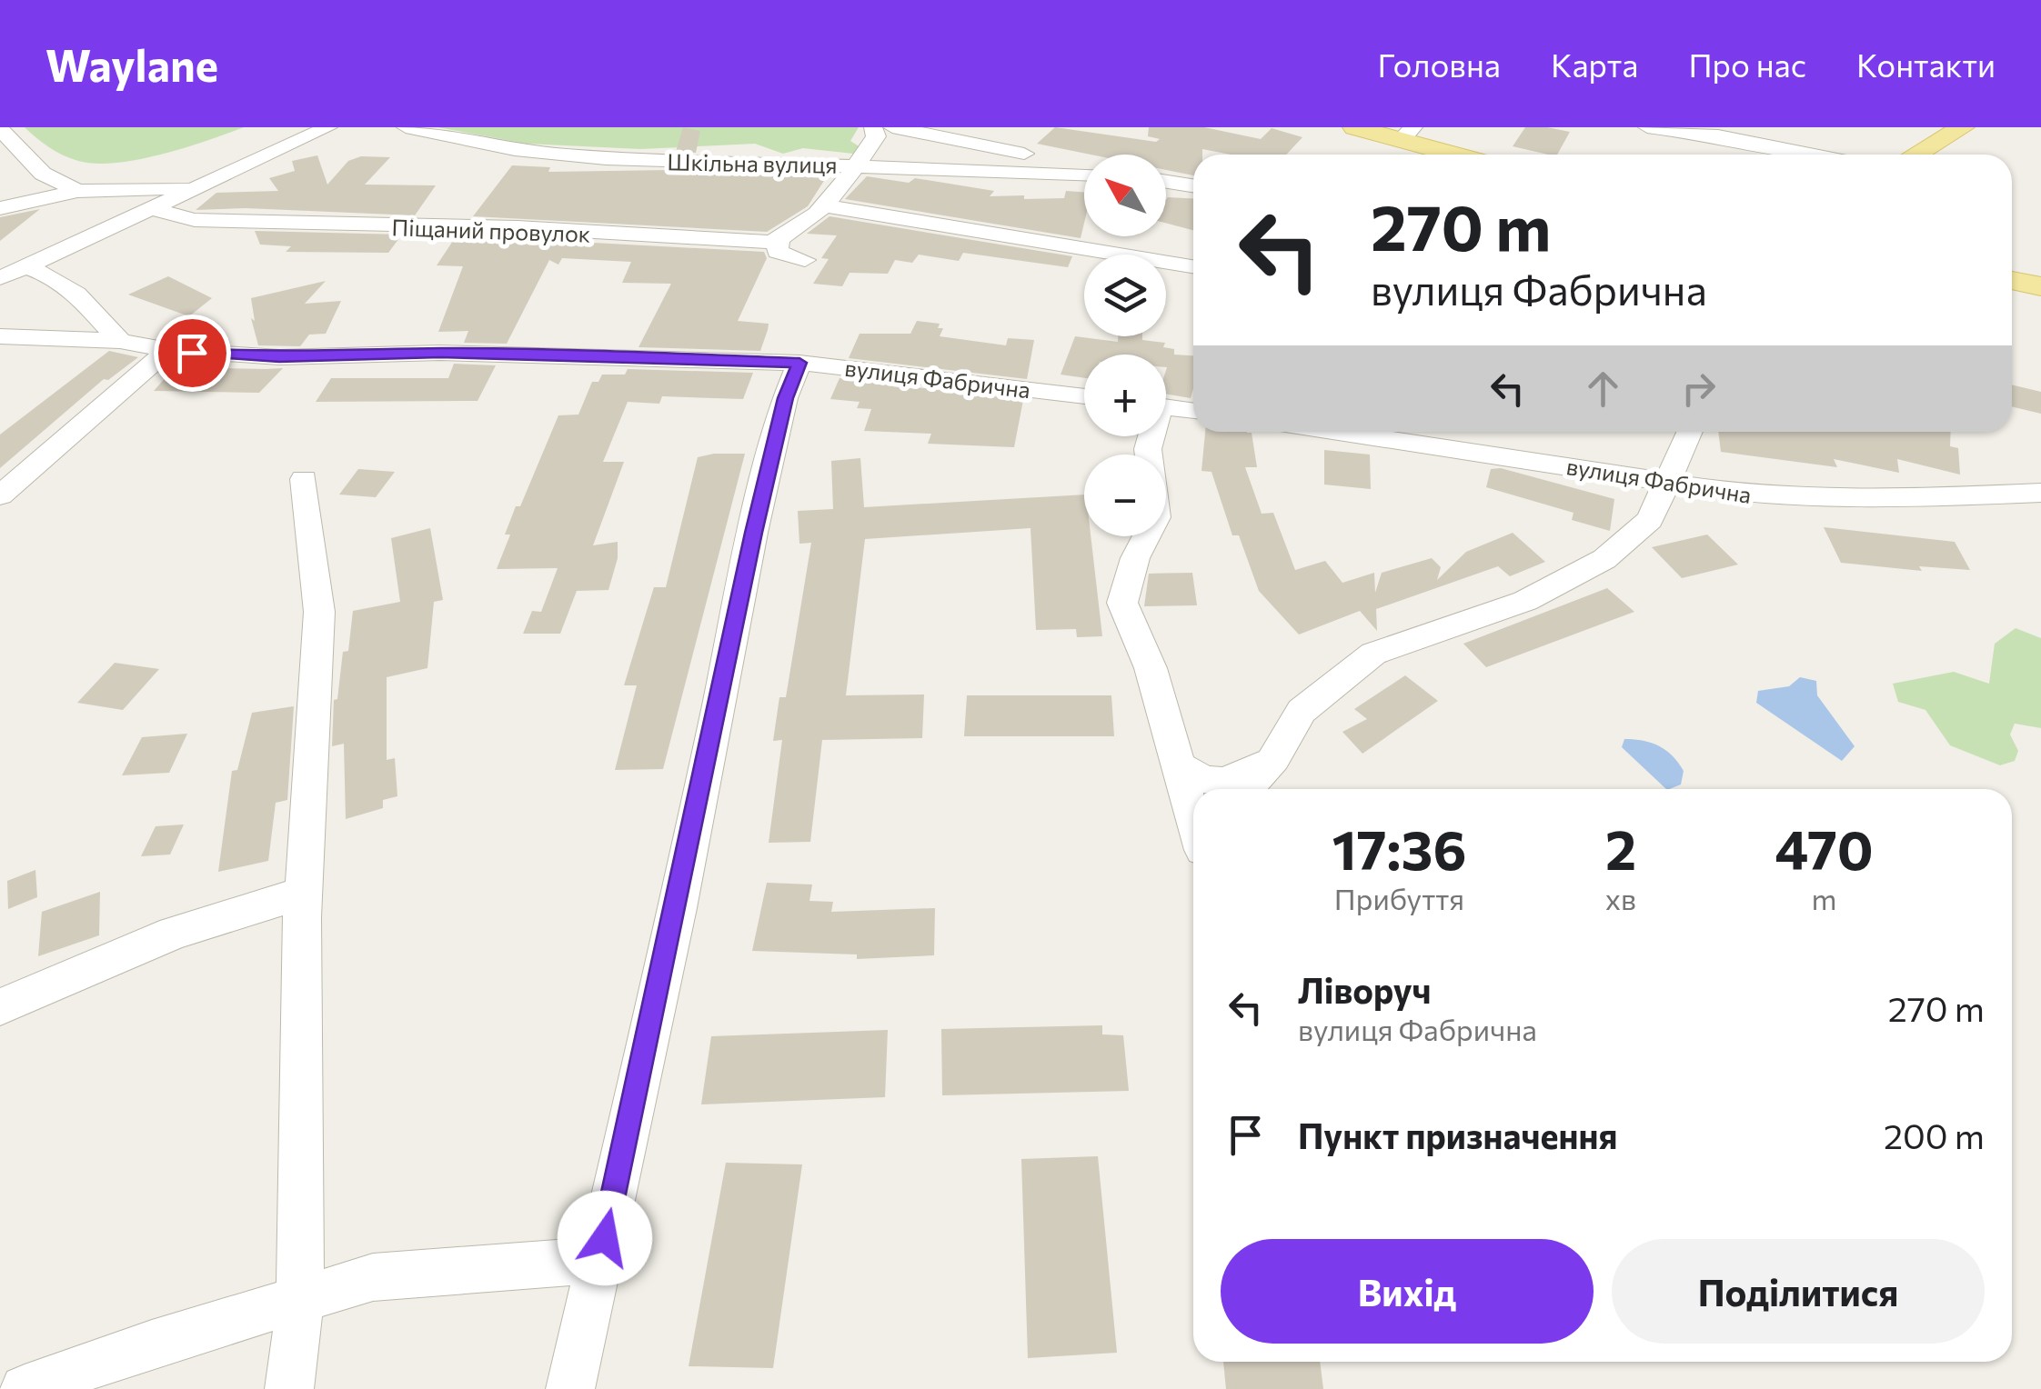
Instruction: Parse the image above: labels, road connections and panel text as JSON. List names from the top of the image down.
{
  "streets": {
    "street": ["Шкільна вулиця", "Піщаний провулок", "вулиця Фабрична"]
  },
  "north": "top left",
  "page": {
    "header": "Waylane",
    "nav": [
      "Головна",
      "Карта",
      "Про нас",
      "Контакти"
    ],
    "map_buttons": ["+", "−"],
    "turn": ["270 m", "вулиця Фабрична"],
    "eta": [
      "17:36",
      "Прибуття",
      "2",
      "хв",
      "470",
      "m"
    ],
    "list": [
      {
        "name": "Ліворуч",
        "note": "вулиця Фабрична",
        "value": "270 m"
      },
      {
        "name": "Пункт призначення",
        "value": "200 m"
      }
    ],
    "buttons": ["Вихід", "Поділитися"]
  }
}
